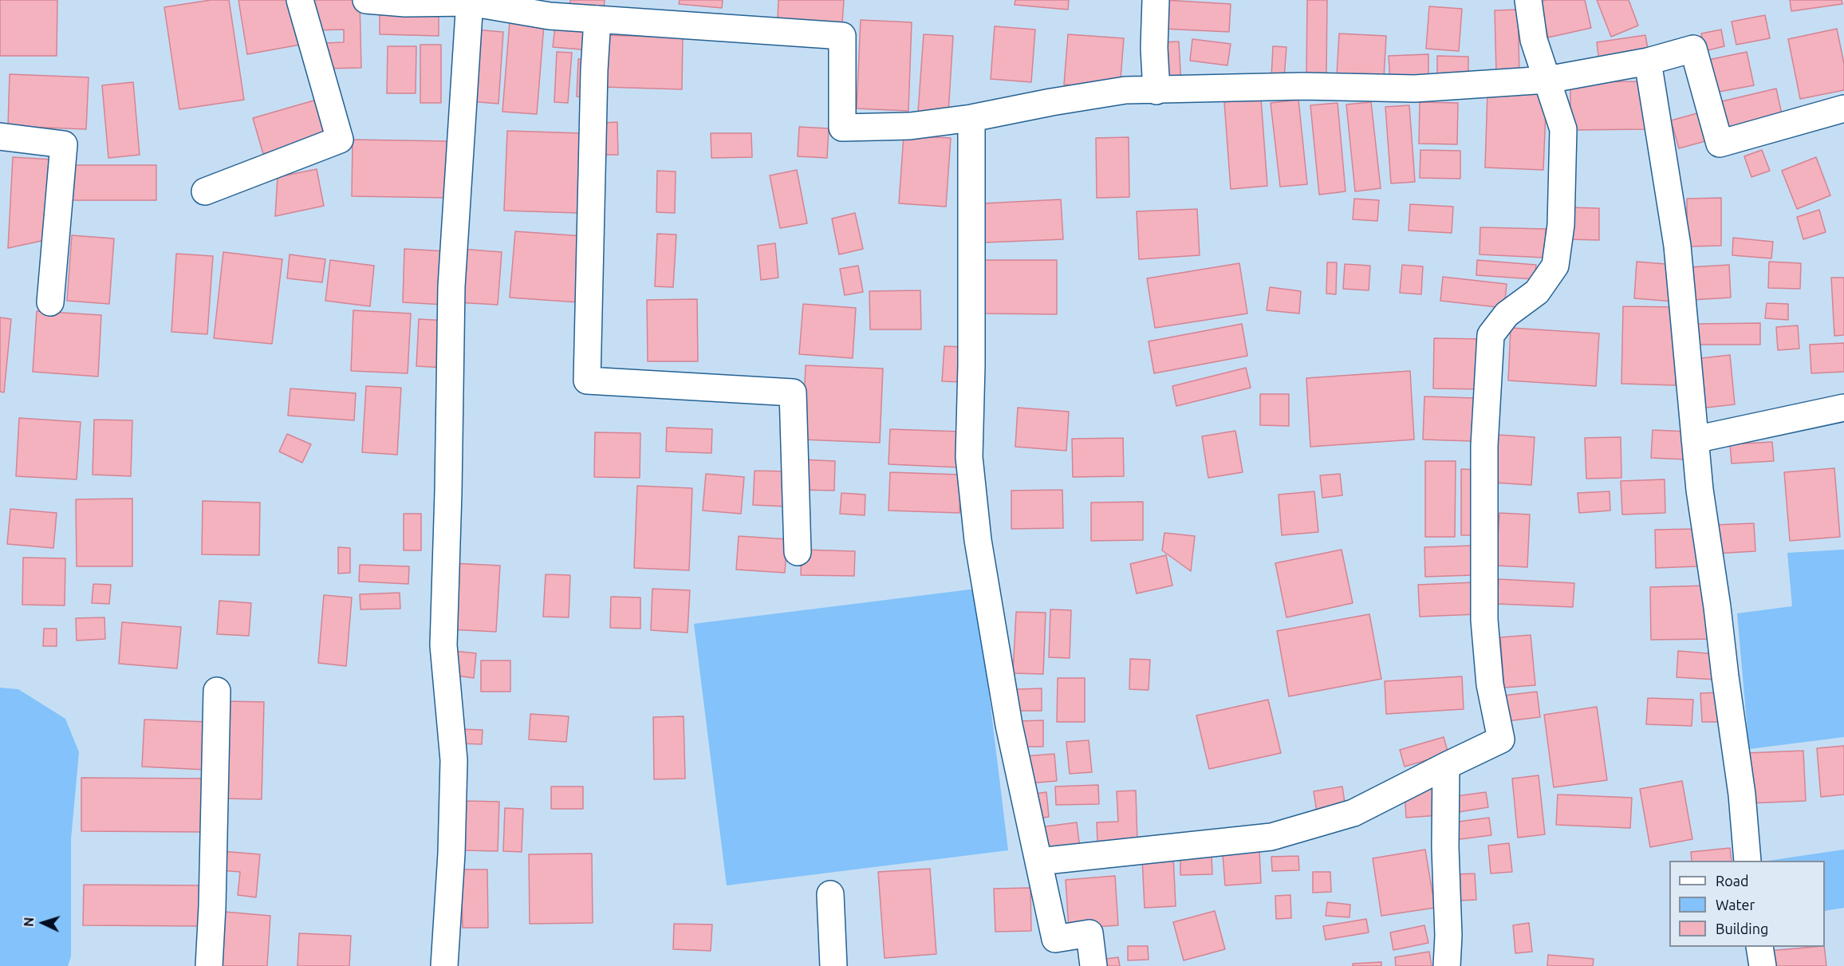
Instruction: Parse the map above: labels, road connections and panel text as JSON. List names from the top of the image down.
{
  "legend": ["Road", "Water", "Building"],
  "north": "left"
}
